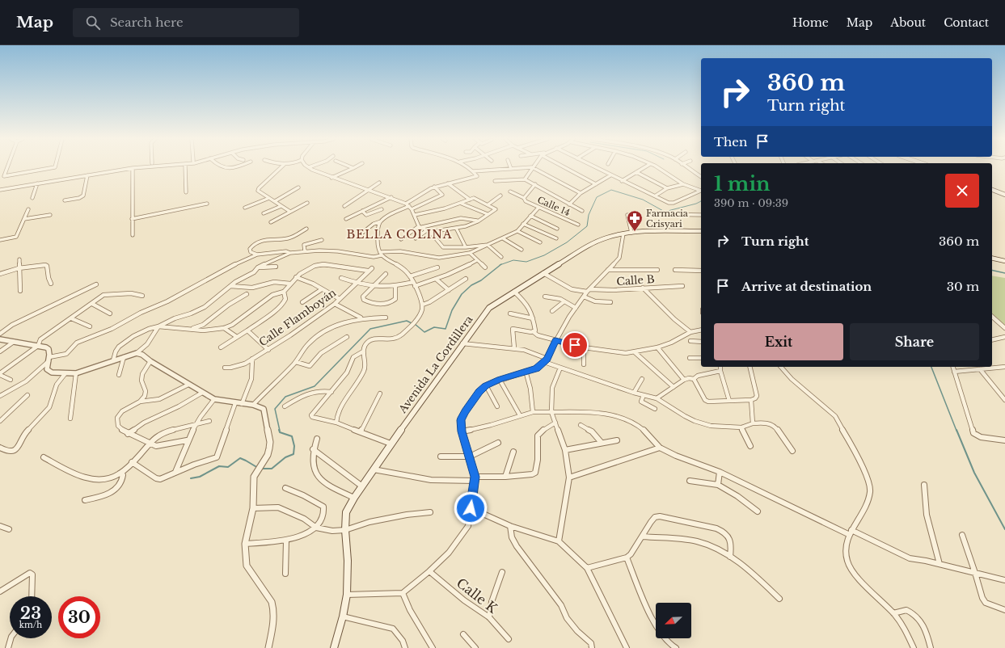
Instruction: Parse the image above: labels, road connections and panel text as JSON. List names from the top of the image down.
{
  "streets": {
    "main road": ["Avenida La Cordillera"],
    "street": [
      "Calle 14",
      "Calle B",
      "Calle Flamboyán",
      "Calle K"
    ]
  },
  "crossings": [
    ["Calle B", "Avenida La Cordillera"]
  ],
  "districts": ["BELLA COLINA"],
  "places": {
    "pharmacy": ["Farmacia Crisyari"]
  },
  "north": "bottom left",
  "page": {
    "header": "Map",
    "search": "Search here",
    "nav": [
      "Home",
      "Map",
      "About",
      "Contact"
    ],
    "turn": ["360 m", "Turn right"],
    "then": "Then",
    "heading": ["1 min", "390 m · 09:39"],
    "list": [
      {
        "name": "Turn right",
        "value": "360 m"
      },
      {
        "name": "Arrive at destination",
        "value": "30 m"
      }
    ],
    "buttons": ["Exit", "Share"],
    "speed": "23 km/h",
    "limit": "30"
  }
}
